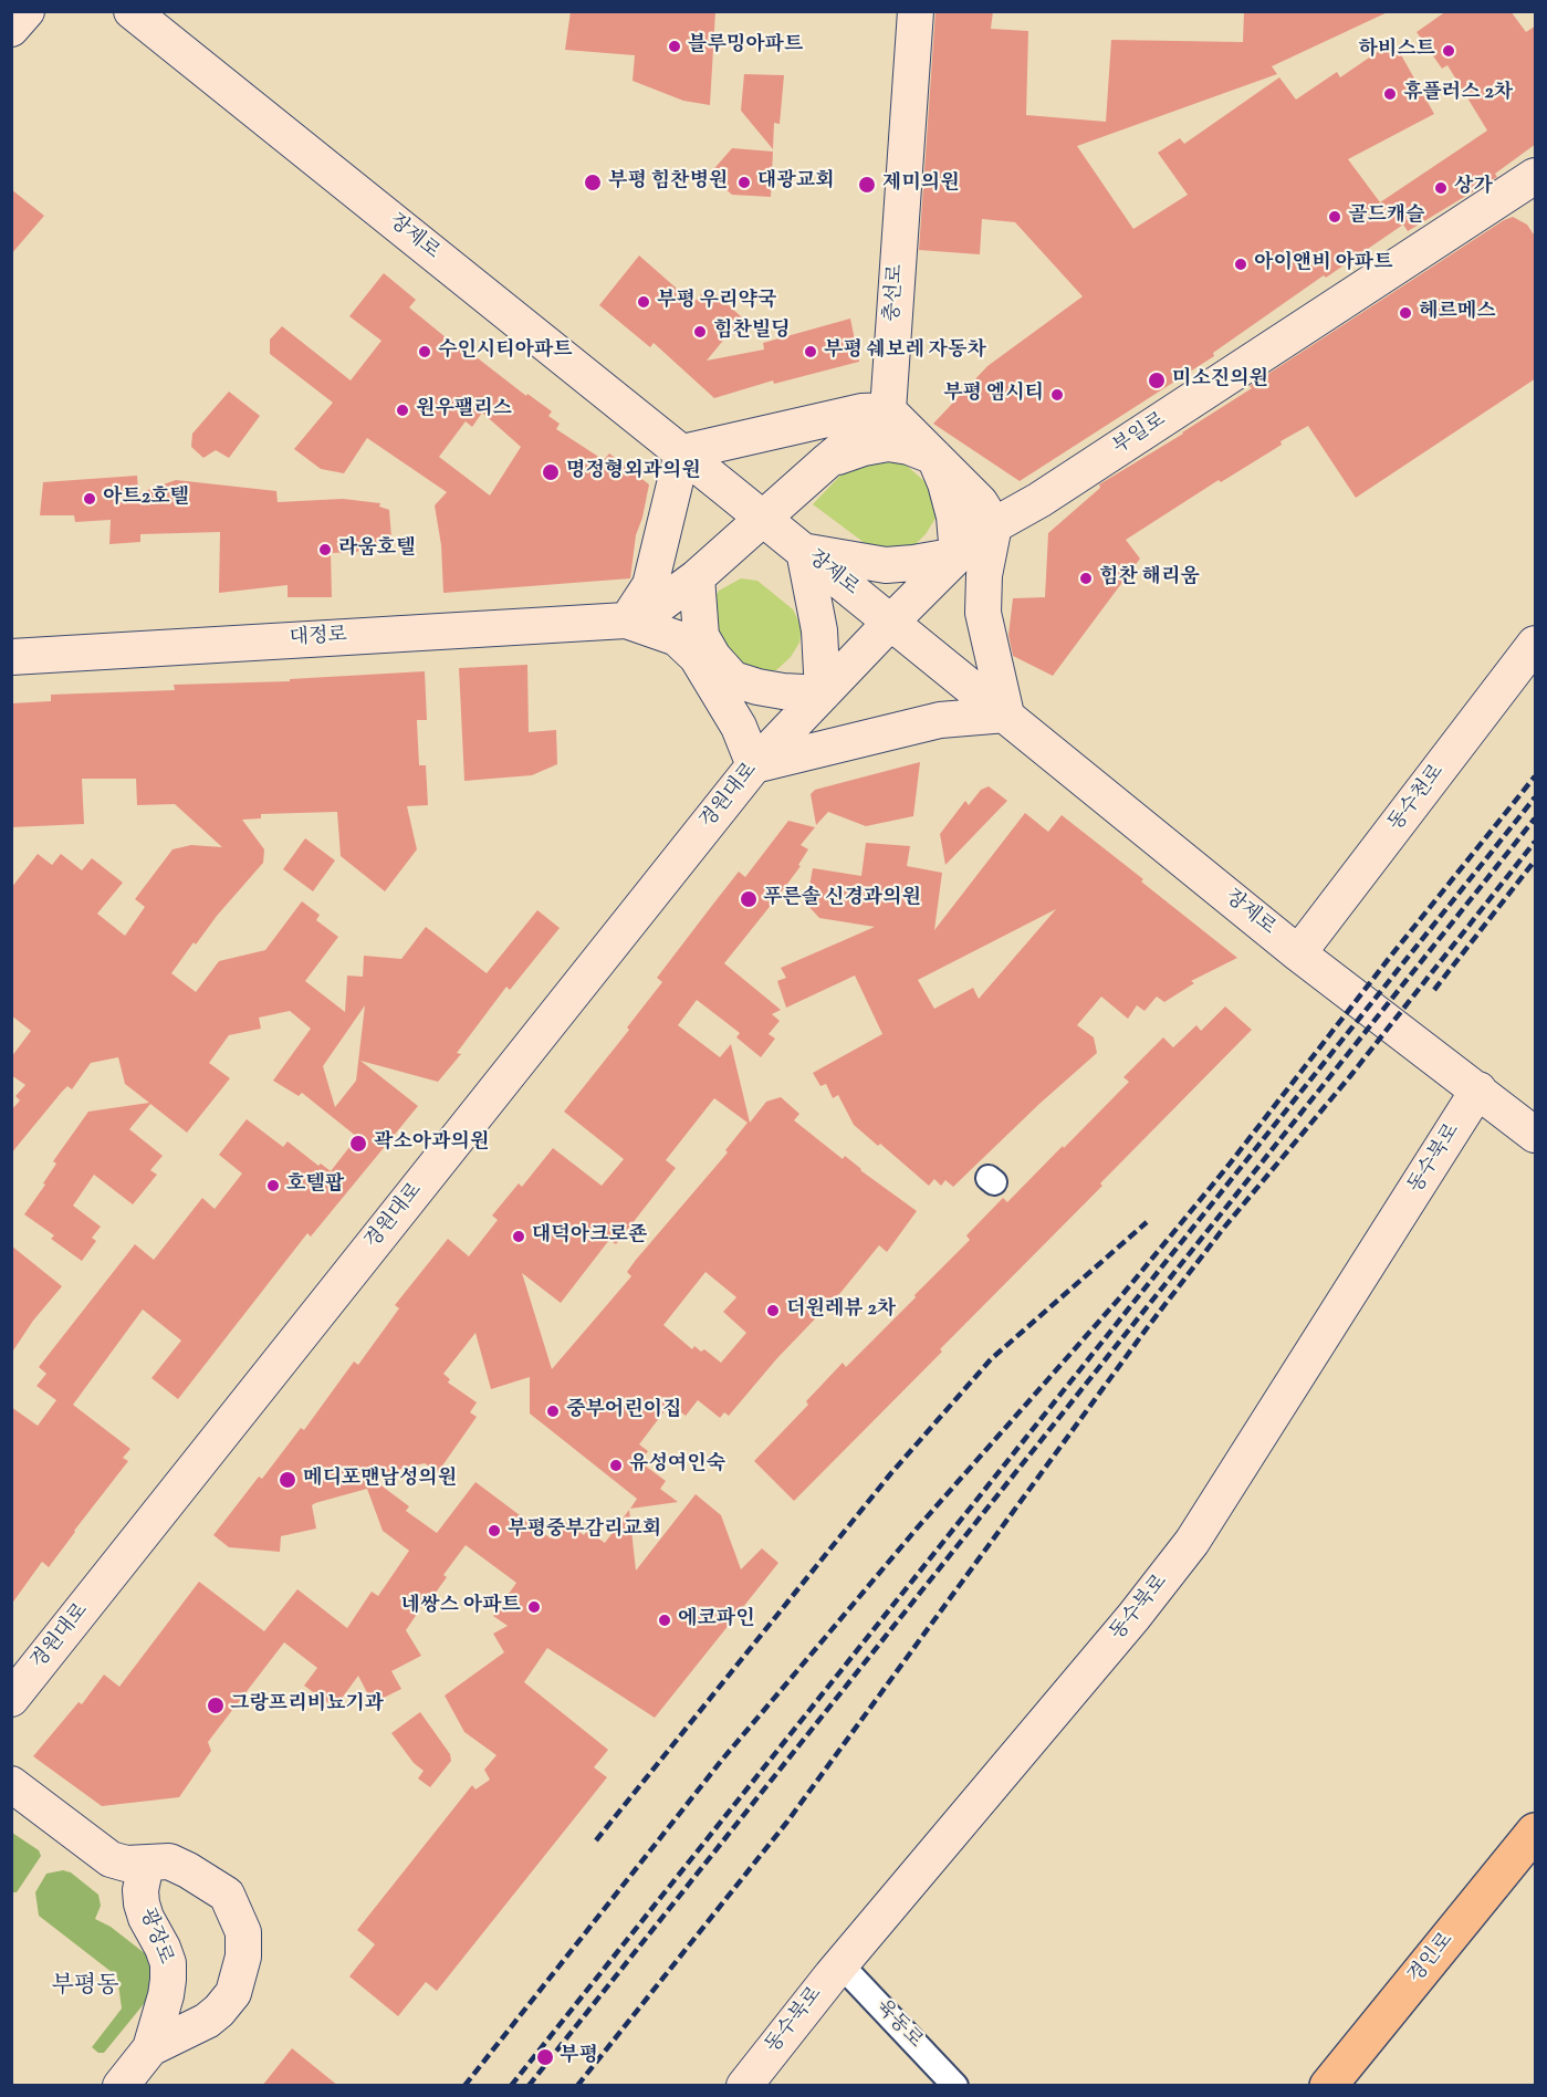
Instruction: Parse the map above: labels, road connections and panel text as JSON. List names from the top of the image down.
{
  "streets": {
    "main road": ["경인로"],
    "street": [
      "장제로",
      "충선로",
      "부일로",
      "대정로",
      "경원대로",
      "동수천로",
      "동수북로",
      "광장로",
      "육동로"
    ]
  },
  "crossings": [
    ["장제로", "부일로"],
    ["장제로", "경원대로"],
    ["장제로", "동수천로"],
    ["장제로", "동수북로"],
    ["부일로", "경원대로"],
    ["동수북로", "육동로"]
  ],
  "districts": ["부평동"],
  "places": [
    "블루밍아파트",
    "하비스트",
    "휴플러스 2차",
    "부평 힘찬병원",
    "대광교회",
    "제미의원",
    "상가",
    "골드캐슬",
    "아이앤비 아파트",
    "부평 우리약국",
    "헤르메스",
    "힘찬빌딩",
    "수인시티아파트",
    "부평 쉐보레 자동차",
    "미소진의원",
    "부평 엠시티",
    "원우팰리스",
    "명정형외과의원",
    "아트2호텔",
    "라움호텔",
    "힘찬 해리움",
    "푸른솔 신경과의원",
    "곽소아과의원",
    "호텔팝",
    "대덕아크로죤",
    "더원레뷰 2차",
    "중부어린이집",
    "유성여인숙",
    "메디포맨남성의원",
    "부평중부감리교회",
    "네쌍스 아파트",
    "에코파인",
    "그랑프리비뇨기과",
    "부평"
  ]
}
